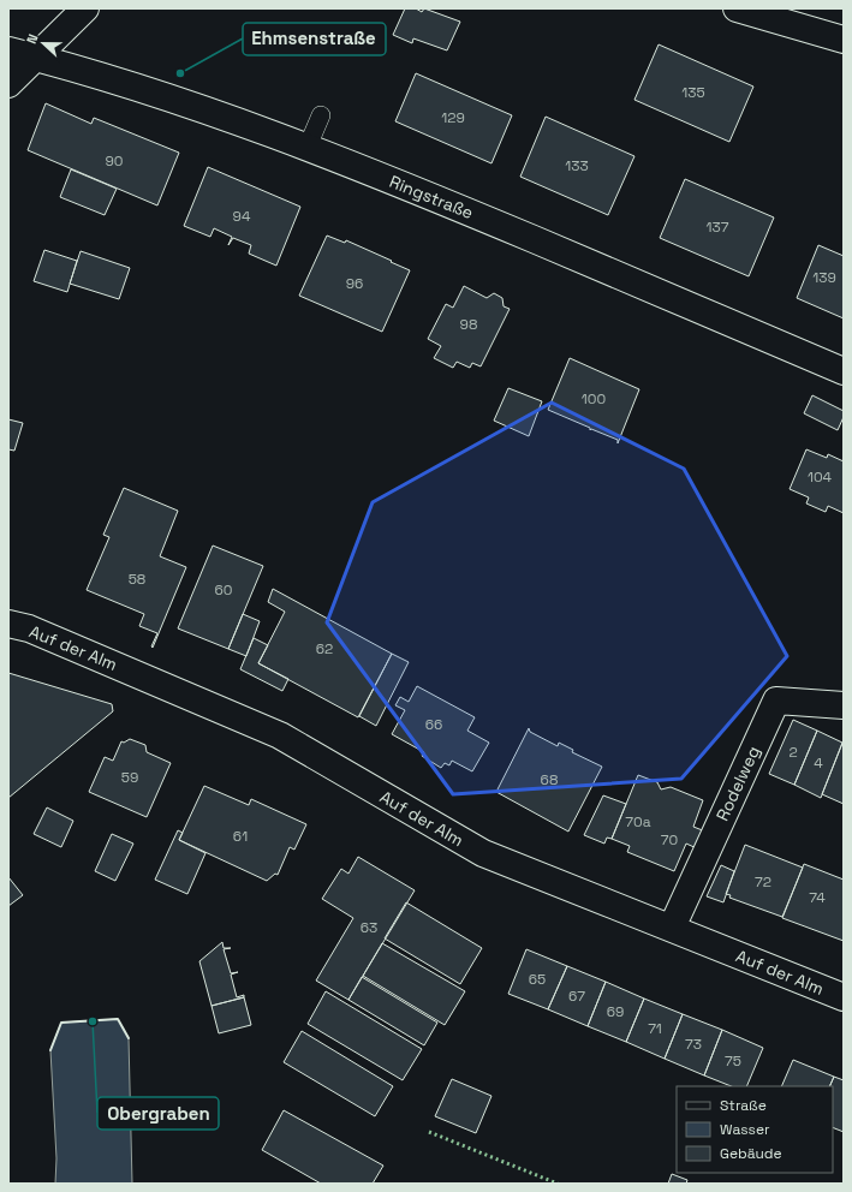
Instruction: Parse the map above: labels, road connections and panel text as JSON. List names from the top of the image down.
{
  "streets": {
    "street": ["Ringstraße", "Auf der Alm", "Rodelweg"]
  },
  "crossings": [
    ["Auf der Alm", "Rodelweg"]
  ],
  "places": ["Ehmsenstraße", "Obergraben"],
  "house_numbers": [
    "135",
    "129",
    "90",
    "133",
    "94",
    "137",
    "139",
    "96",
    "98",
    "100",
    "104",
    "58",
    "60",
    "62",
    "66",
    "2",
    "4",
    "59",
    "68",
    "70a",
    "61",
    "70",
    "72",
    "74",
    "63",
    "65",
    "67",
    "69",
    "71",
    "73",
    "75"
  ],
  "legend": ["Straße", "Wasser", "Gebäude"],
  "north": "left"
}
